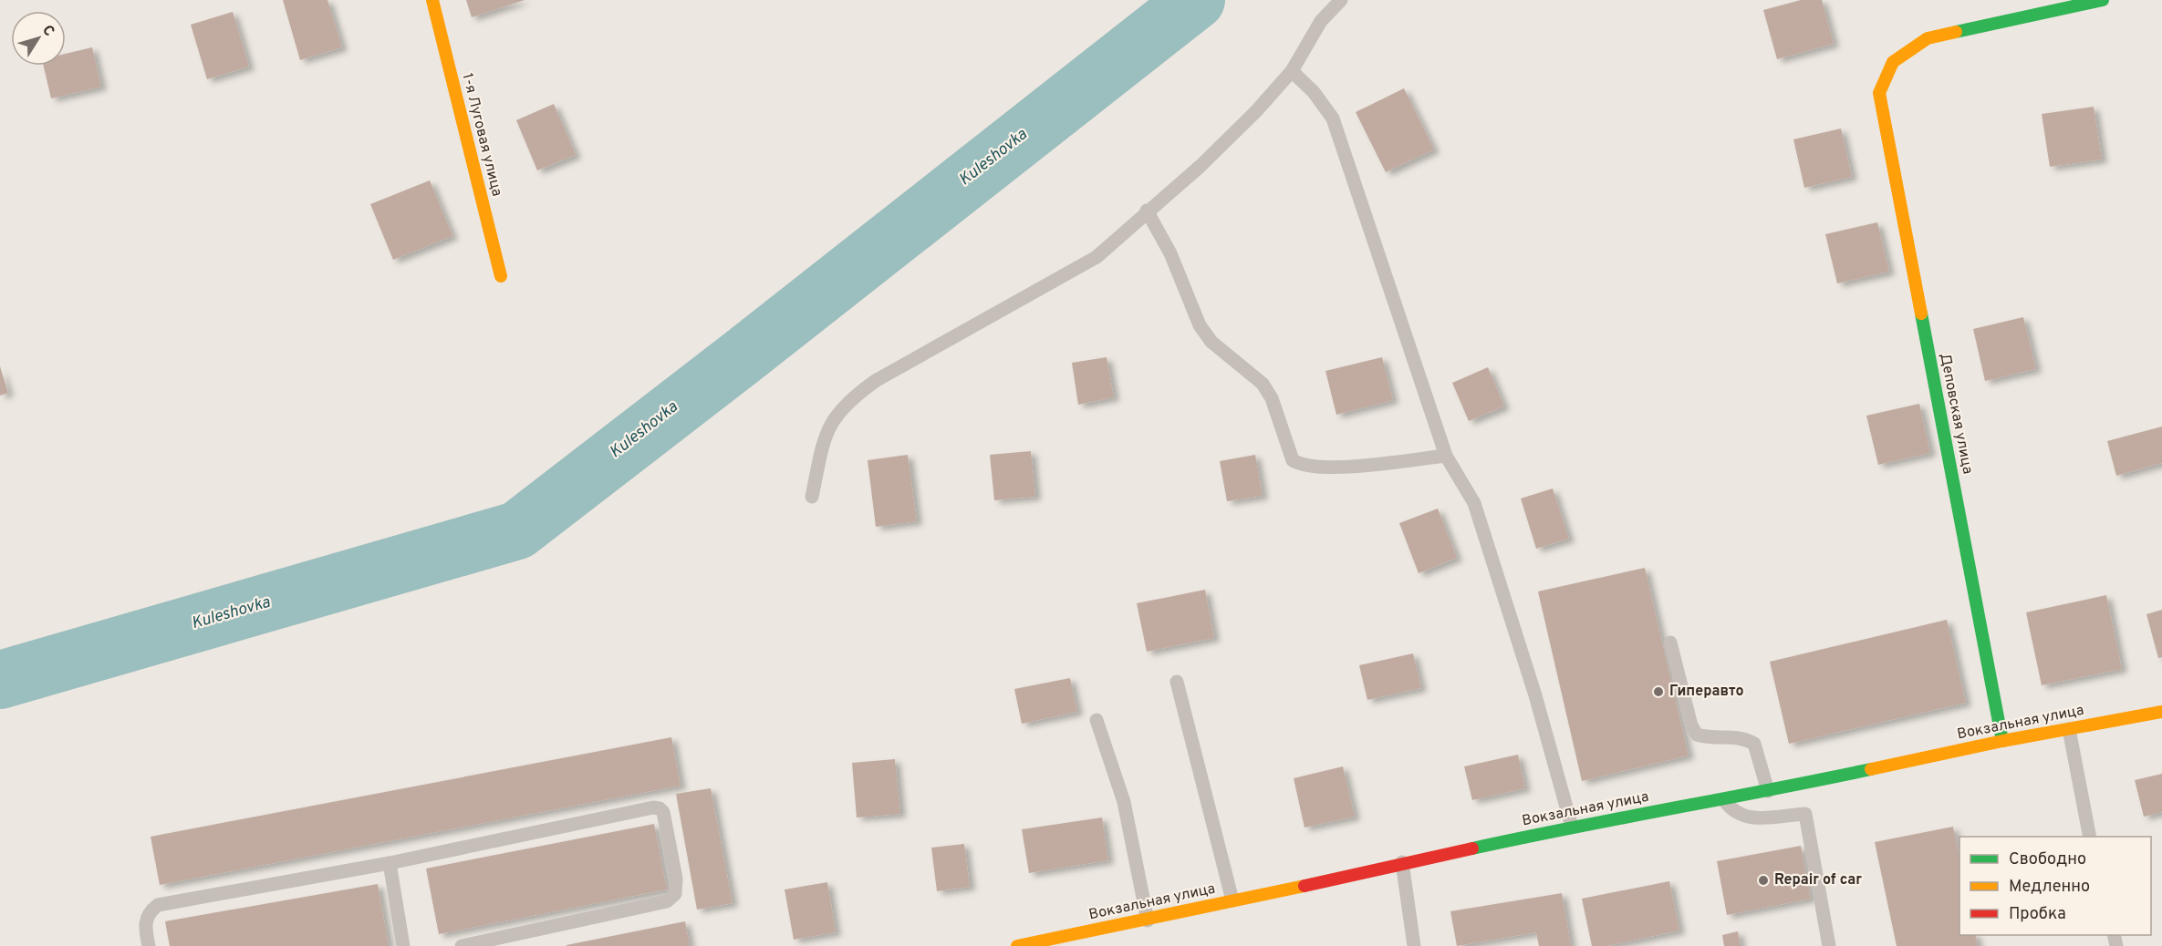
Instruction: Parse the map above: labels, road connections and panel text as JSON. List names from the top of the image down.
{
  "streets": {
    "street": ["1-я Луговая улица", "Деповская улица", "Вокзальная улица"]
  },
  "crossings": [
    ["Деповская улица", "Вокзальная улица"]
  ],
  "water": ["Kuleshovka"],
  "places": ["Гиперавто", "Repair of car"],
  "legend": ["Свободно", "Медленно", "Пробка"],
  "north": "top right"
}
